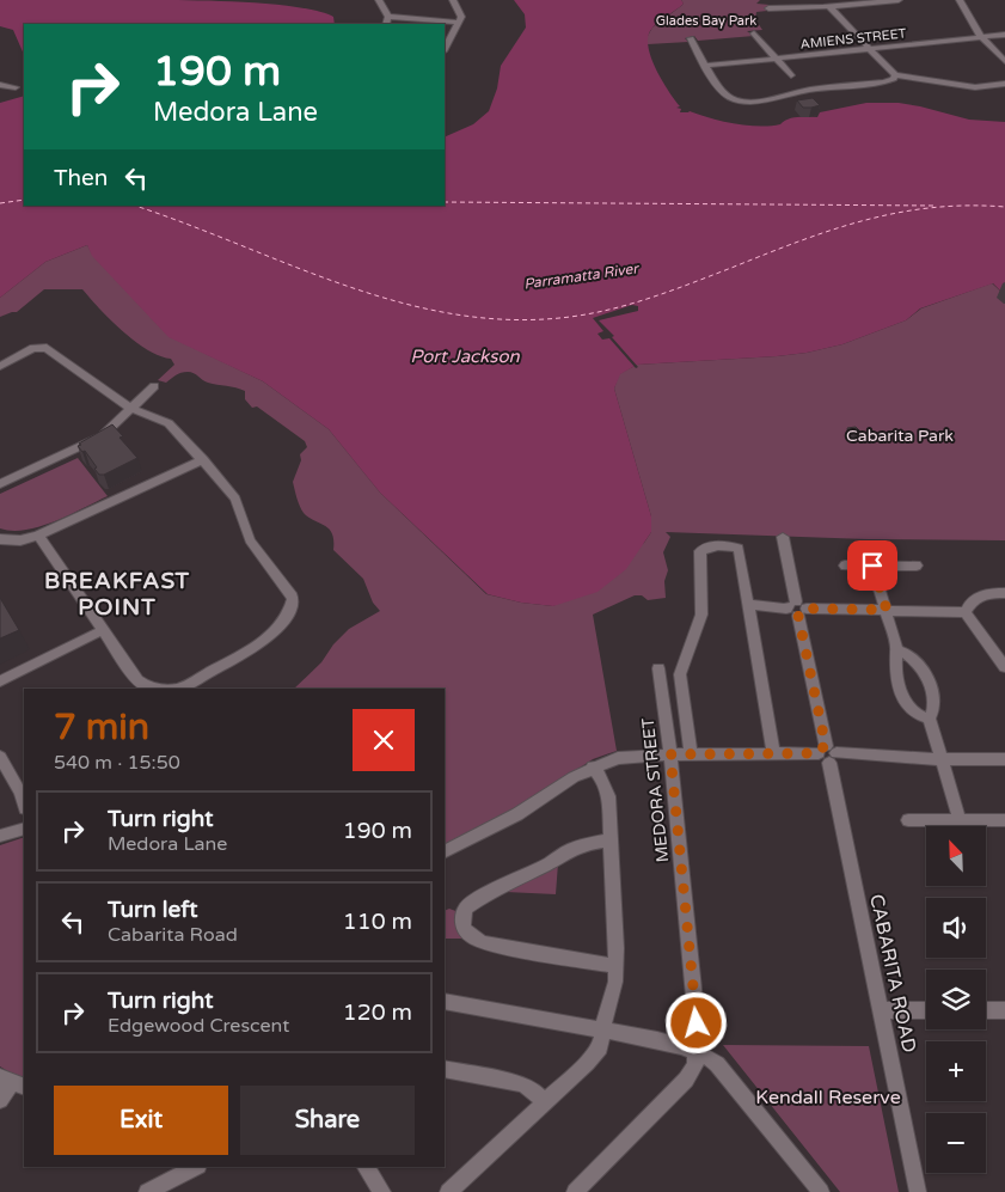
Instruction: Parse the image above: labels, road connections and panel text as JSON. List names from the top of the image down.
{
  "streets": {
    "street": ["AMIENS STREET", "MEDORA STREET", "CABARITA ROAD"]
  },
  "districts": ["BREAKFAST POINT"],
  "water": ["Parramatta River", "Port Jackson"],
  "parks": ["Glades Bay Park", "Cabarita Park", "Kendall Reserve"],
  "north": "top left",
  "page": {
    "turn": ["190 m", "Medora Lane"],
    "then": "Then",
    "heading": ["7 min", "540 m · 15:50"],
    "list": [
      {
        "name": "Turn right",
        "note": "Medora Lane",
        "value": "190 m"
      },
      {
        "name": "Turn left",
        "note": "Cabarita Road",
        "value": "110 m"
      },
      {
        "name": "Turn right",
        "note": "Edgewood Crescent",
        "value": "120 m"
      }
    ],
    "map_buttons": ["+", "−"],
    "buttons": ["Exit", "Share"]
  }
}
